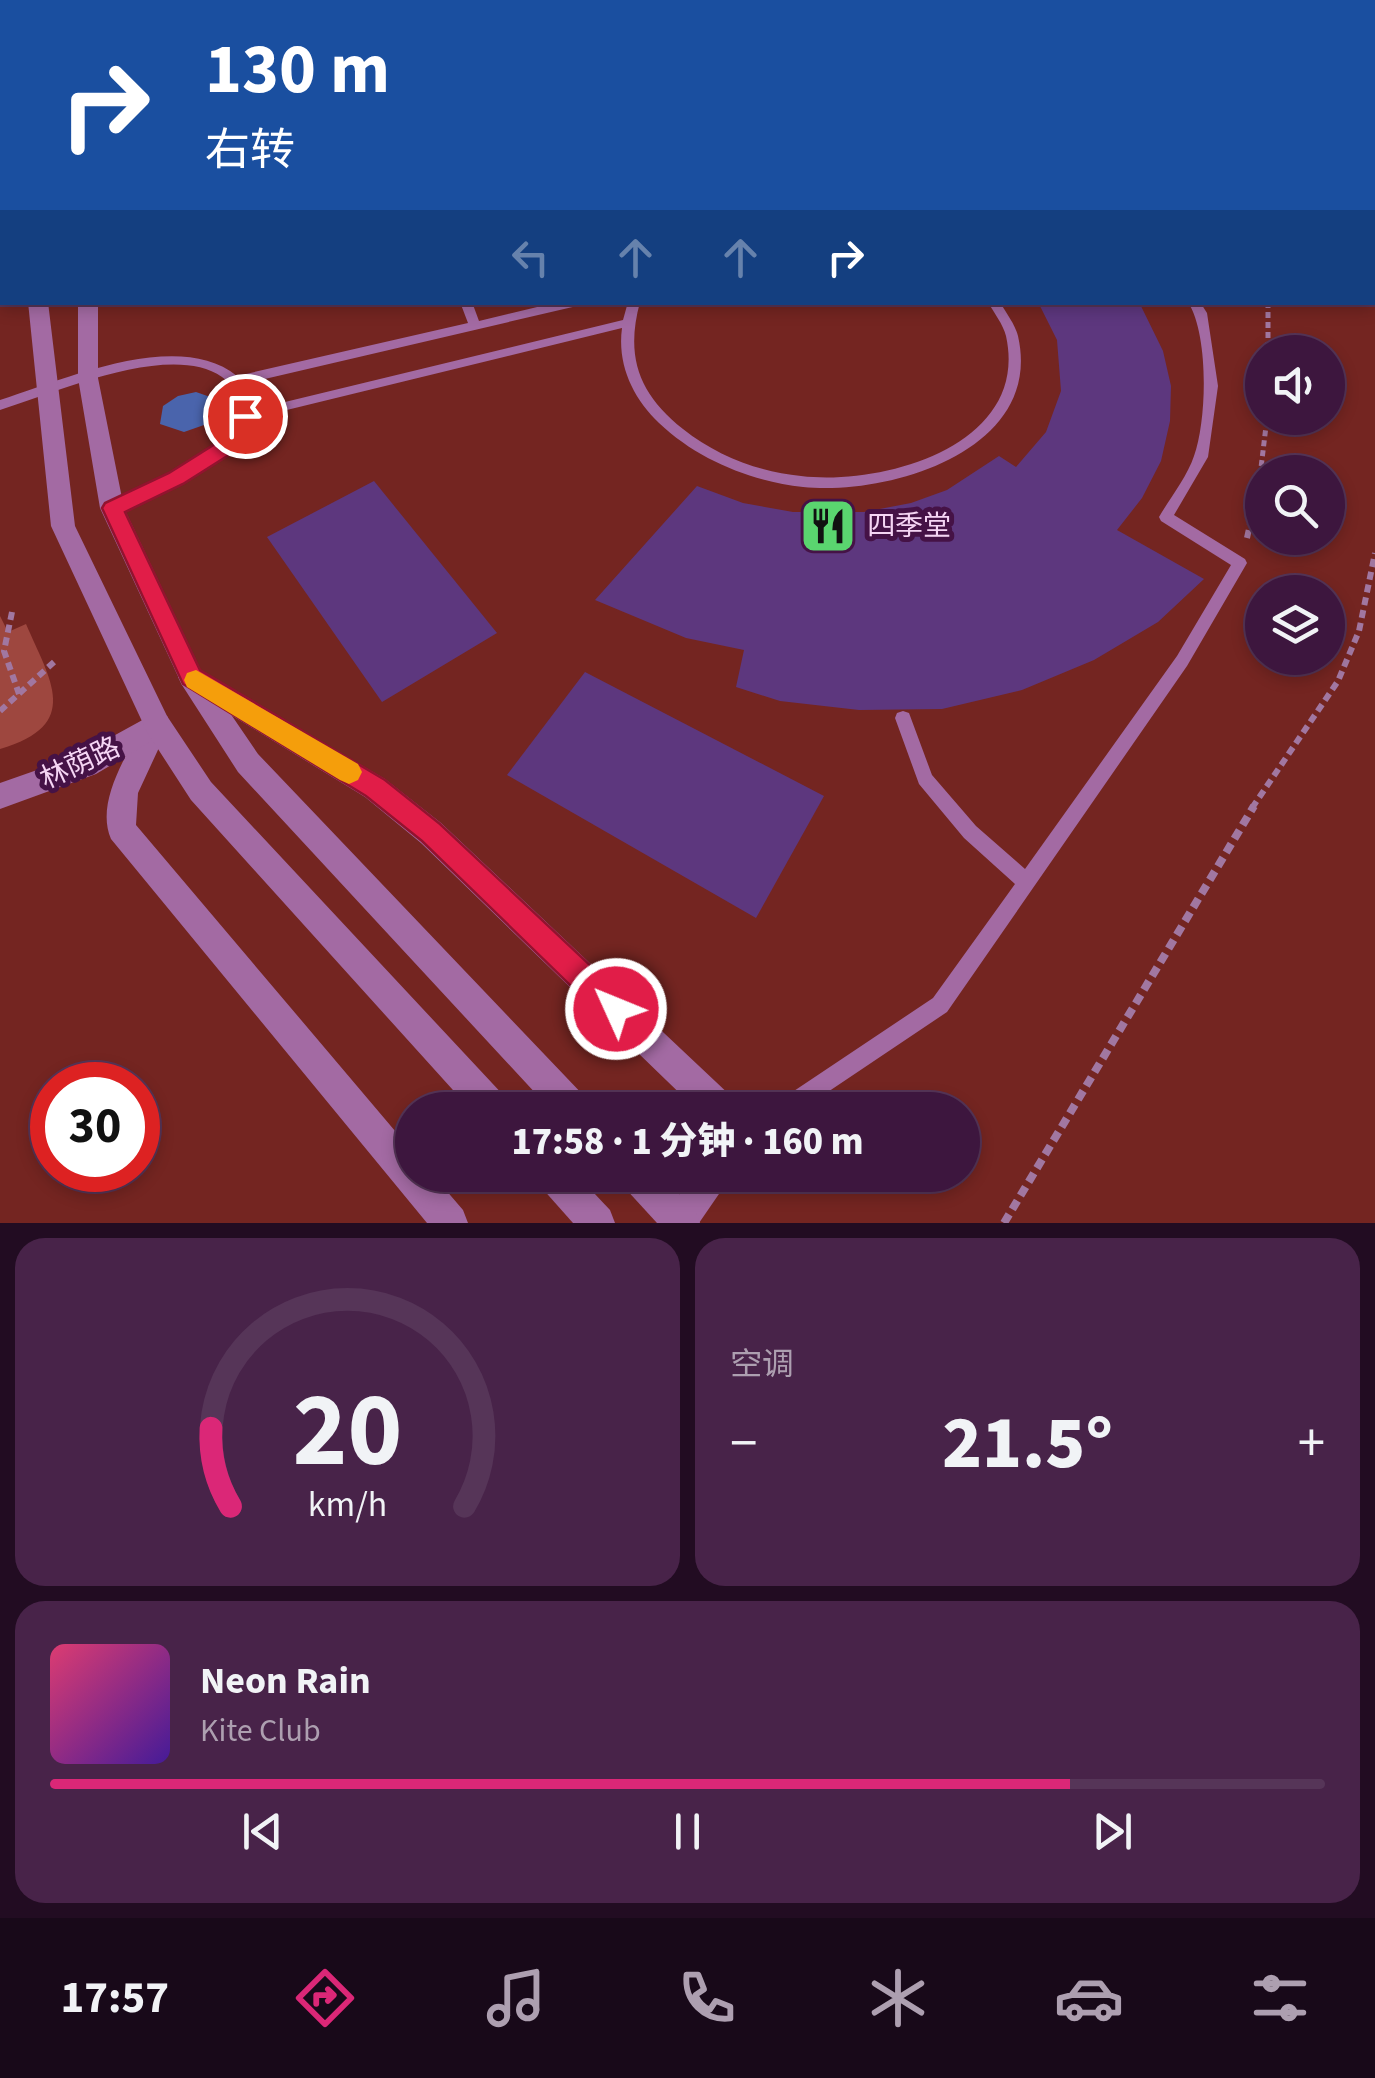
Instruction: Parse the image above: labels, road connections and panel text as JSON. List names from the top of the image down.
{
  "streets": {
    "main road": ["林荫路"]
  },
  "places": {
    "restaurant": ["四季堂"]
  },
  "page": {
    "turn": ["130 m", "右转"],
    "limit": "30",
    "trip": "17:58 · 1 分钟 · 160 m",
    "tile": "空调",
    "heat": ["−", "21.5°", "+"],
    "song": ["Neon Rain", "Kite Club"],
    "tabs": "17:57",
    "gauge": ["20", "km/h"]
  }
}
